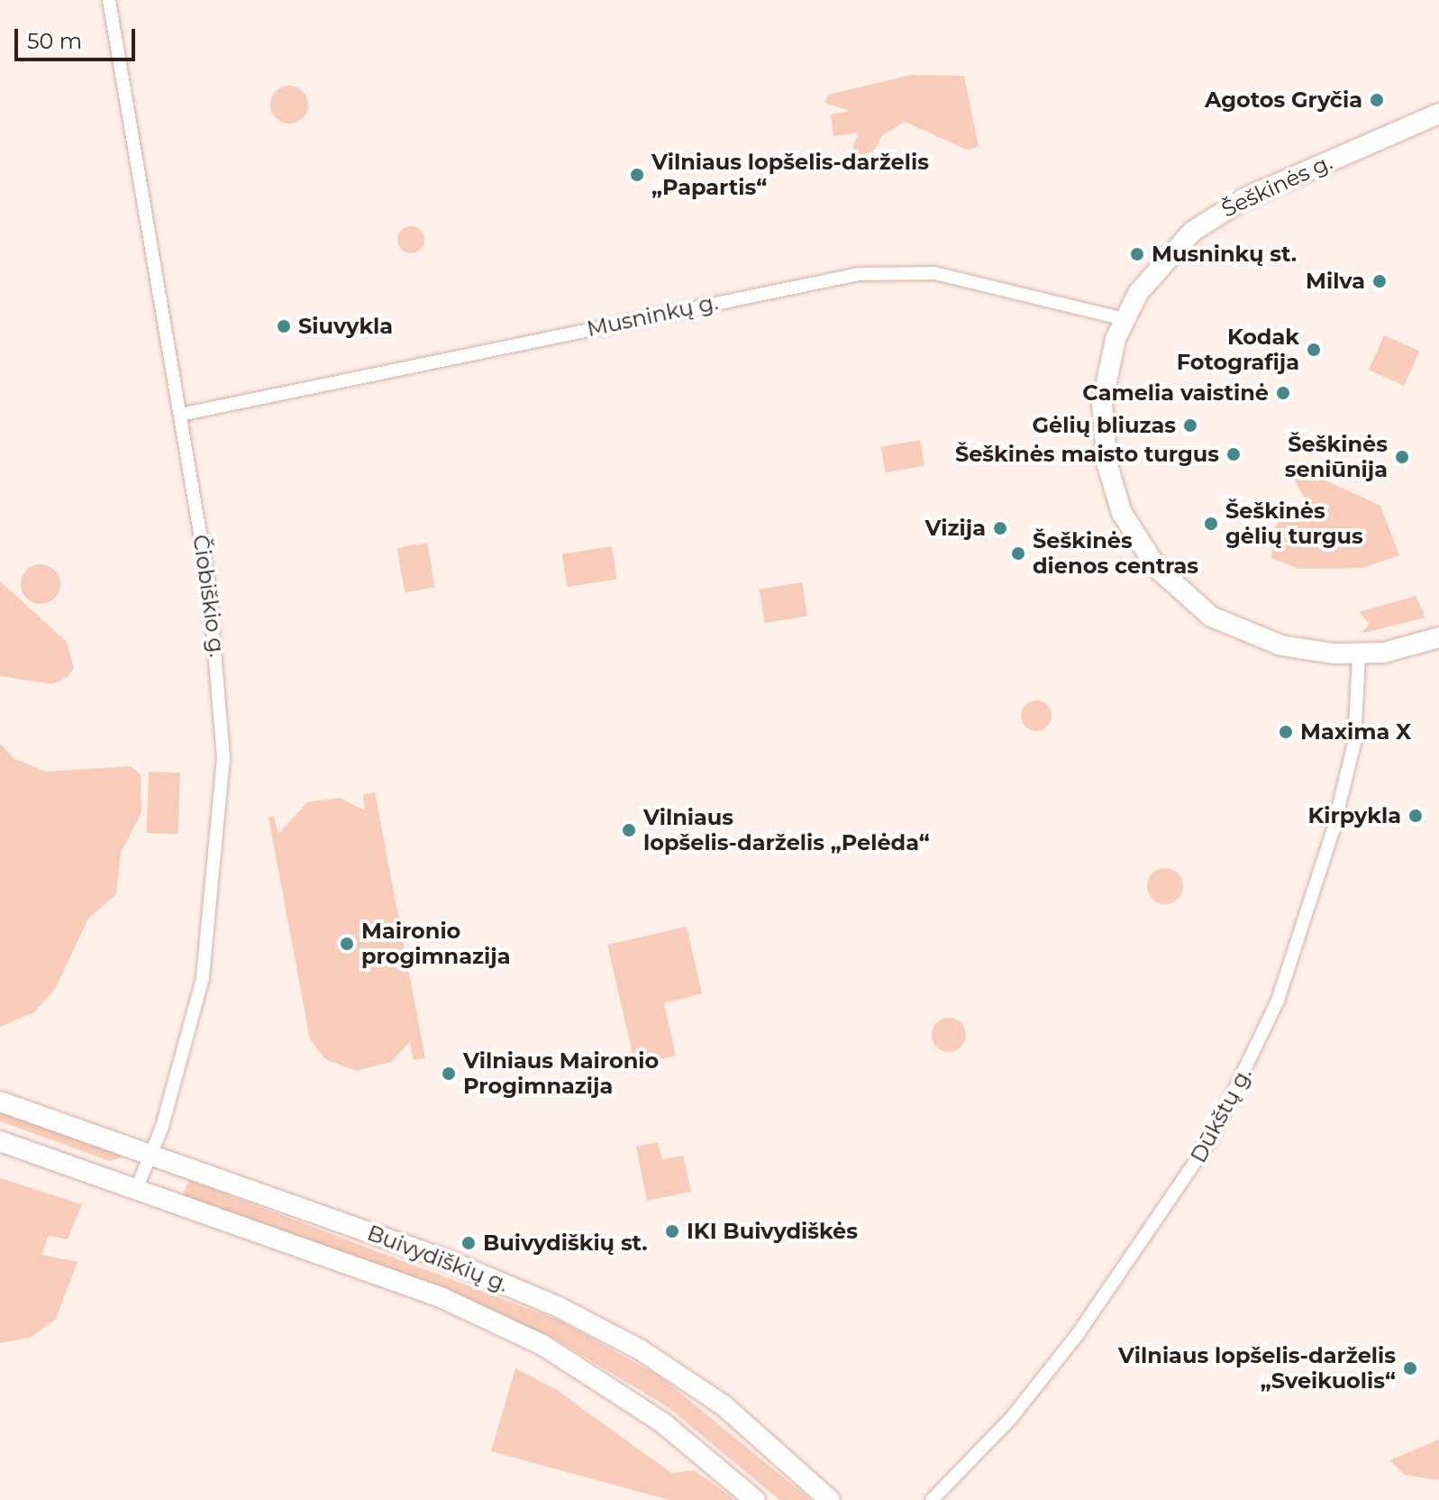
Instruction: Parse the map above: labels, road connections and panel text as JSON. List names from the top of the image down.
{
  "streets": {
    "main road": ["Šeškinės g.", "Buivydiškių g."],
    "street": ["Musninkų g.", "Čiobiškio g.", "Dūkštų g."]
  },
  "crossings": [
    ["Šeškinės g.", "Musninkų g."],
    ["Šeškinės g.", "Dūkštų g."],
    ["Musninkų g.", "Čiobiškio g."],
    ["Čiobiškio g.", "Buivydiškių g."]
  ],
  "places": [
    "Agotos Gryčia",
    "Vilniaus lopšelis-darželis „Papartis“",
    "Musninkų st.",
    "Milva",
    "Siuvykla",
    "Kodak Fotografija",
    "Camelia vaistinė",
    "Gėlių bliuzas",
    "Šeškinės maisto turgus",
    "Šeškinės seniūnija",
    "Šeškinės gėlių turgus",
    "Vizija",
    "Šeškinės dienos centras",
    "Maxima X",
    "Kirpykla",
    "Vilniaus lopšelis-darželis „Pelėda“",
    "Maironio progimnazija",
    "Vilniaus Maironio Progimnazija",
    "IKI Buivydiškės",
    "Buivydiškių st.",
    "Vilniaus lopšelis-darželis „Sveikuolis“"
  ],
  "scale_bar": "50 m"
}
